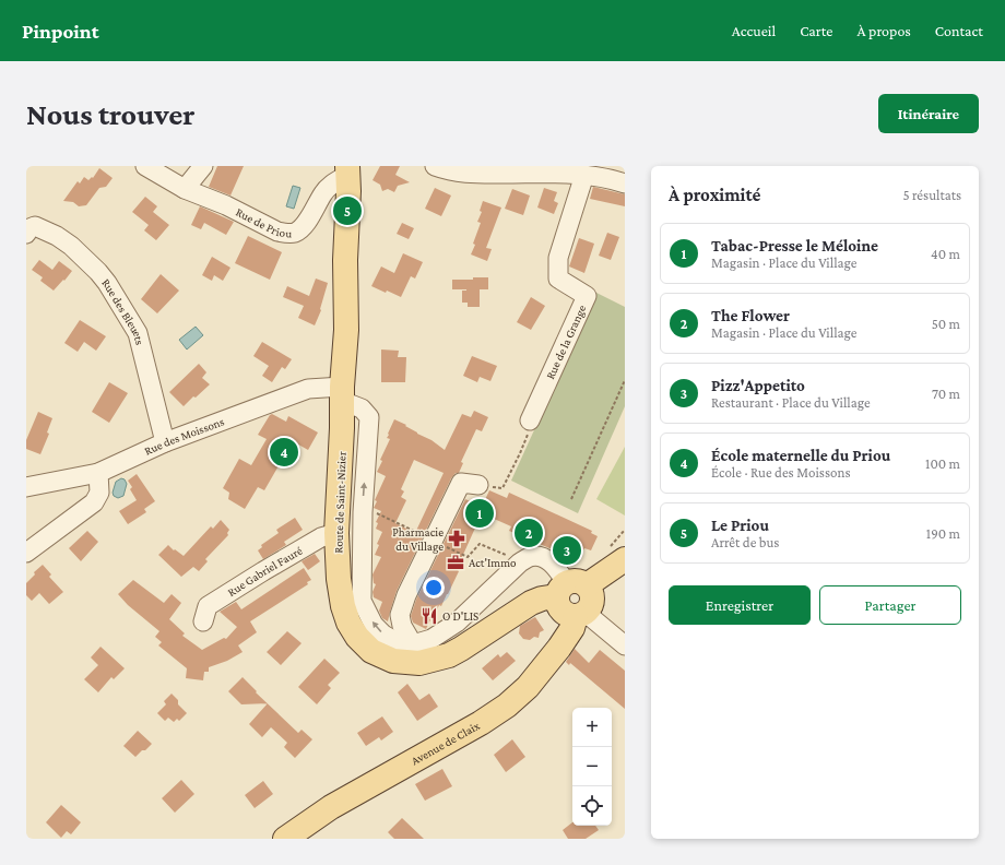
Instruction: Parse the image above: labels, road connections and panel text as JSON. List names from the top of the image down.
{
  "streets": {
    "main road": ["Route de Saint-Nizier", "Avenue de Claix"],
    "street": [
      "Rue de Priou",
      "Rue des Bleuets",
      "Rue de la Grange",
      "Rue des Moissons",
      "Rue Gabriel Fauré"
    ]
  },
  "crossings": [
    ["Rue de Priou", "Route de Saint-Nizier"],
    ["Rue des Bleuets", "Rue des Moissons"],
    ["Rue des Moissons", "Route de Saint-Nizier"],
    ["Route de Saint-Nizier", "Rue Gabriel Fauré"],
    ["Route de Saint-Nizier", "Avenue de Claix"]
  ],
  "places": {
    "pharmacy": ["Pharmacie du Village"],
    "office": ["Act'Immo"],
    "restaurant": ["O D'LIS"]
  },
  "page": {
    "header": "Pinpoint",
    "nav": [
      "Accueil",
      "Carte",
      "À propos",
      "Contact"
    ],
    "buttons": [
      "Itinéraire",
      ["Enregistrer", "Partager"]
    ],
    "title": "Nous trouver",
    "heading": ["À proximité", "5 résultats"],
    "pins": [
      "5",
      "4",
      "1",
      "2",
      "3"
    ],
    "list": [
      {
        "mark": "1",
        "name": "Tabac-Presse le Méloine",
        "note": "Magasin · Place du Village",
        "value": "40 m"
      },
      {
        "mark": "2",
        "name": "The Flower",
        "note": "Magasin · Place du Village",
        "value": "50 m"
      },
      {
        "mark": "3",
        "name": "Pizz'Appetito",
        "note": "Restaurant · Place du Village",
        "value": "70 m"
      },
      {
        "mark": "4",
        "name": "École maternelle du Priou",
        "note": "École · Rue des Moissons",
        "value": "100 m"
      },
      {
        "mark": "5",
        "name": "Le Priou",
        "note": "Arrêt de bus",
        "value": "190 m"
      }
    ],
    "map_buttons": ["+", "−"]
  }
}
